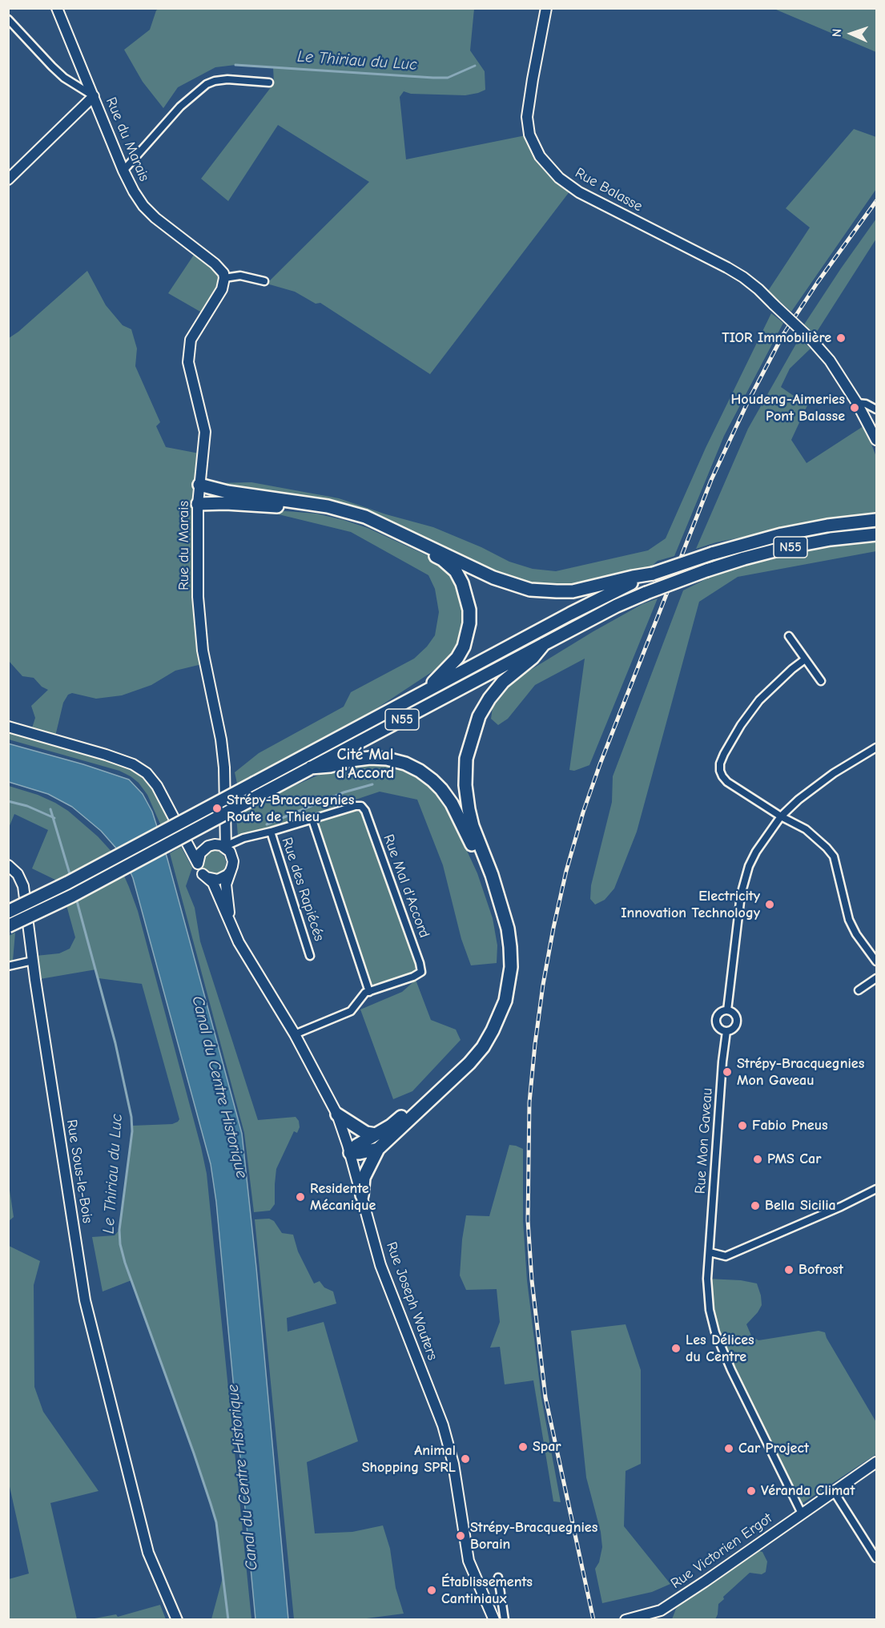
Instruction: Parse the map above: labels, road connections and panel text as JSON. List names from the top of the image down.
{
  "streets": {
    "highway": ["N55"],
    "street": [
      "Rue du Marais",
      "Rue Balasse",
      "Rue Mal d'Accord",
      "Rue des Rapiécés",
      "Rue Mon Gaveau",
      "Rue Sous-le-Bois",
      "Rue Joseph Wauters",
      "Rue Victorien Ergot"
    ]
  },
  "crossings": [
    ["Rue du Marais", "Rue Joseph Wauters"],
    ["Rue Mal d'Accord", "Rue des Rapiécés"],
    ["Rue Mal d'Accord", "Rue Joseph Wauters"],
    ["Rue Mon Gaveau", "Rue Victorien Ergot"]
  ],
  "districts": ["Cité Mal d'Accord"],
  "water": ["Le Thiriau du Luc", "Canal du Centre Historique"],
  "places": [
    "TIOR Immobilière",
    "Houdeng-Aimeries Pont Balasse",
    "Strépy-Bracquegnies Route de Thieu",
    "Electricity Innovation Technology",
    "Strépy-Bracquegnies Mon Gaveau",
    "Fabio Pneus",
    "PMS Car",
    "Residente Mécanique",
    "Bella Sicilia",
    "Bofrost",
    "Les Délices du Centre",
    "Spar",
    "Car Project",
    "Animal Shopping SPRL",
    "Véranda Climat",
    "Strépy-Bracquegnies Borain",
    "Établissements Cantiniaux"
  ],
  "north": "left"
}
